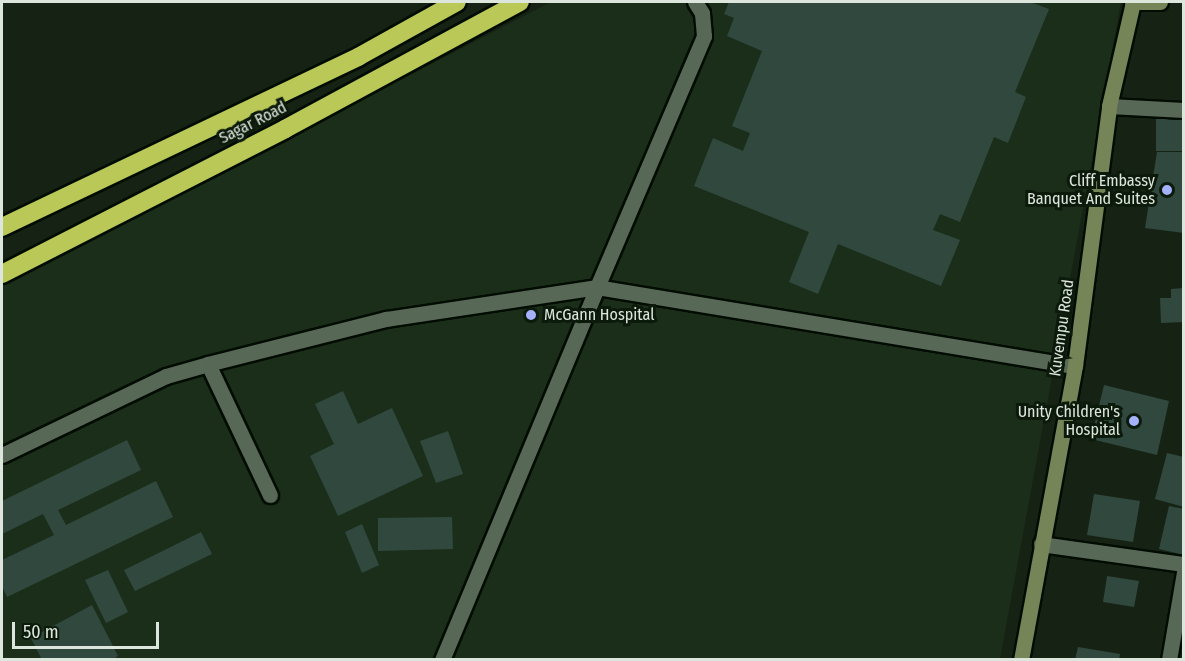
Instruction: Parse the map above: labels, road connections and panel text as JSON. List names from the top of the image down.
{
  "streets": {
    "highway": ["Sagar Road"],
    "main road": ["Kuvempu Road"]
  },
  "places": ["Cliff Embassy Banquet And Suites", "McGann Hospital", "Unity Children's Hospital"],
  "scale_bar": "50 m"
}
